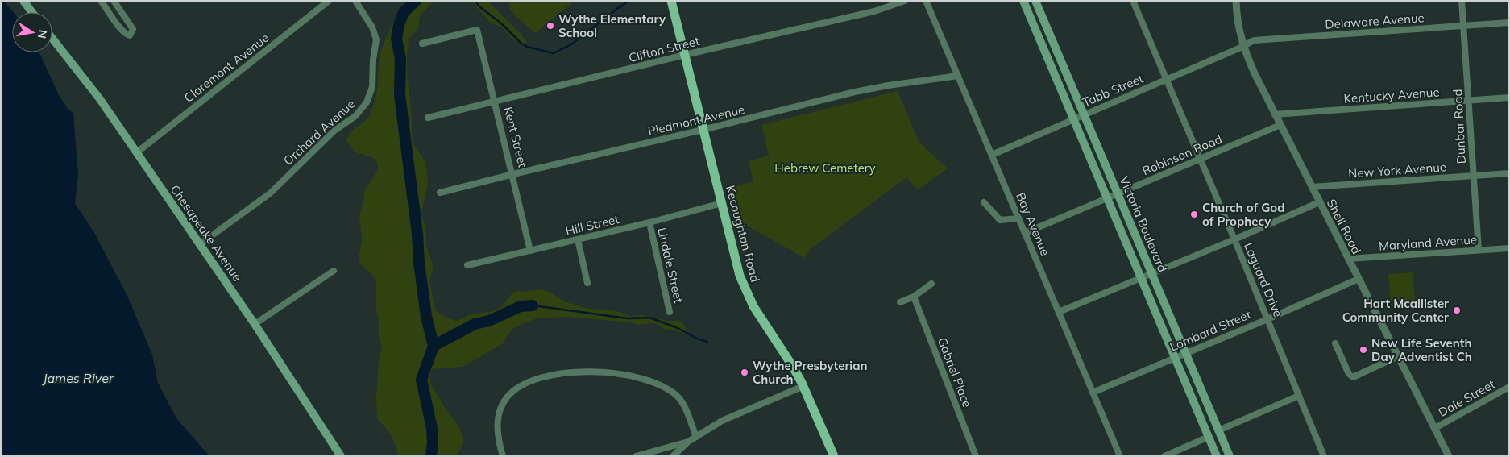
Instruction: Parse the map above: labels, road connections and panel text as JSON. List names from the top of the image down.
{
  "streets": {
    "main road": ["Victoria Boulevard", "Chesapeake Avenue", "Kecoughtan Road"],
    "street": [
      "Delaware Avenue",
      "Clifton Street",
      "Claremont Avenue",
      "Tabb Street",
      "Kentucky Avenue",
      "Piedmont Avenue",
      "Dunbar Road",
      "Orchard Avenue",
      "Kent Street",
      "Robinson Road",
      "New York Avenue",
      "Bay Avenue",
      "Hill Street",
      "Shell Road",
      "Maryland Avenue",
      "Lindale Street",
      "Laguard Drive",
      "Lombard Street",
      "Gabriel Place",
      "Dale Street"
    ]
  },
  "crossings": [
    ["Delaware Avenue", "Tabb Street"],
    ["Delaware Avenue", "Dunbar Road"],
    ["Delaware Avenue", "Shell Road"],
    ["Clifton Street", "Kent Street"],
    ["Clifton Street", "Kecoughtan Road"],
    ["Claremont Avenue", "Chesapeake Avenue"],
    ["Tabb Street", "Bay Avenue"],
    ["Tabb Street", "Victoria Boulevard"],
    ["Tabb Street", "Shell Road"],
    ["Tabb Street", "Laguard Drive"],
    ["Kentucky Avenue", "Dunbar Road"],
    ["Kentucky Avenue", "Shell Road"],
    ["Piedmont Avenue", "Kent Street"],
    ["Piedmont Avenue", "Bay Avenue"],
    ["Piedmont Avenue", "Kecoughtan Road"],
    ["Dunbar Road", "New York Avenue"],
    ["Dunbar Road", "Maryland Avenue"],
    ["Orchard Avenue", "Chesapeake Avenue"],
    ["Kent Street", "Hill Street"],
    ["Robinson Road", "Bay Avenue"],
    ["Robinson Road", "Victoria Boulevard"],
    ["Robinson Road", "Shell Road"],
    ["Robinson Road", "Laguard Drive"],
    ["New York Avenue", "Shell Road"],
    ["Bay Avenue", "Lombard Street"],
    ["Victoria Boulevard", "Lombard Street"],
    ["Hill Street", "Kecoughtan Road"],
    ["Hill Street", "Lindale Street"],
    ["Shell Road", "Maryland Avenue"],
    ["Shell Road", "Lombard Street"],
    ["Shell Road", "Dale Street"],
    ["Laguard Drive", "Lombard Street"]
  ],
  "water": ["James River"],
  "parks": ["Hebrew Cemetery"],
  "places": [
    "Wythe Elementary School",
    "Church of God of Prophecy",
    "Hart Mcallister Community Center",
    "New Life Seventh Day Adventist Ch",
    "Wythe Presbyterian Church"
  ],
  "north": "right"
}
